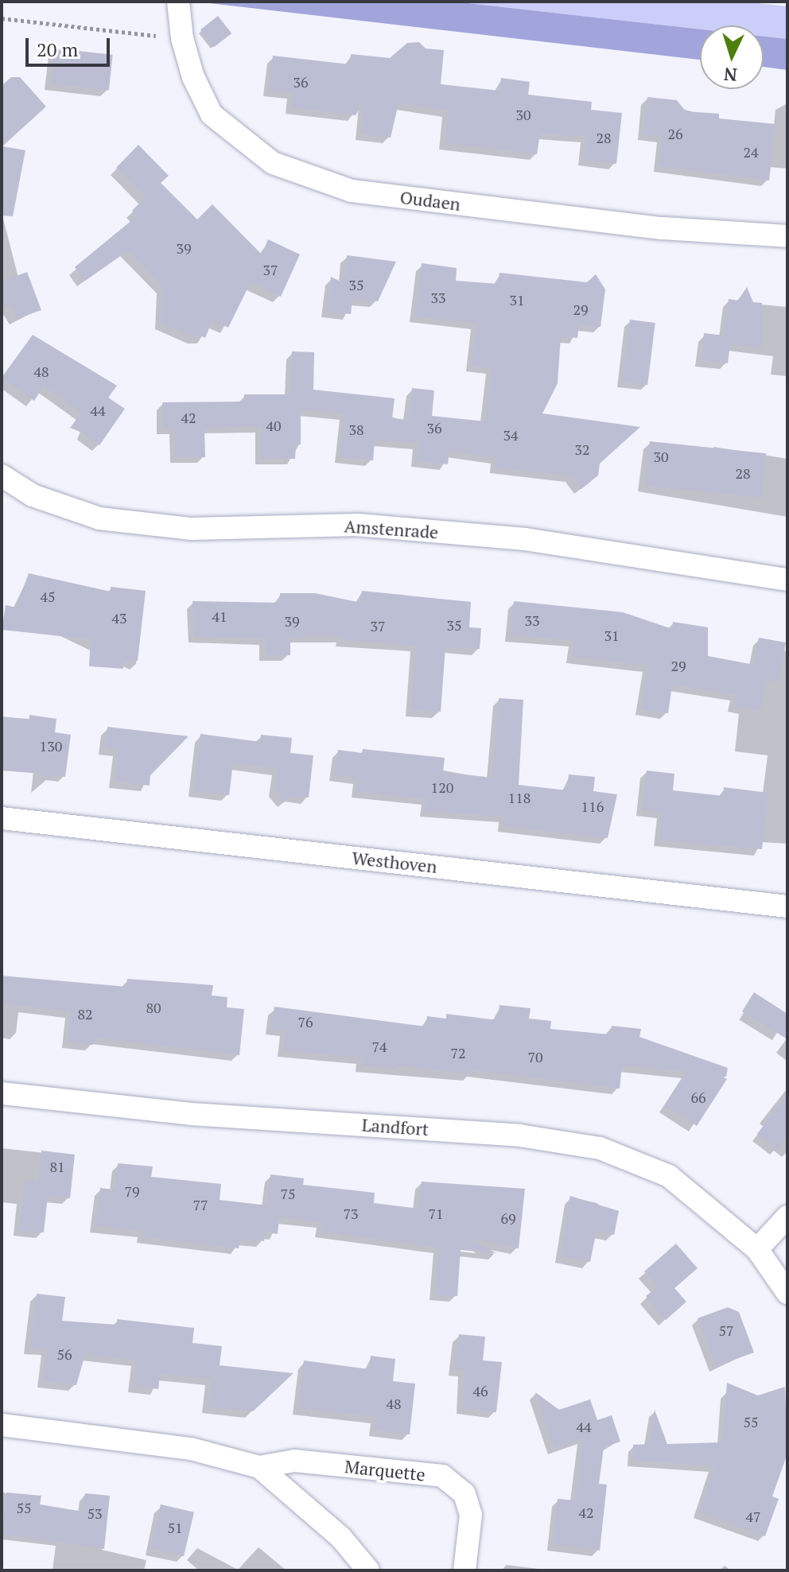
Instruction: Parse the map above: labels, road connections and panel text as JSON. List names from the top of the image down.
{
  "streets": {
    "street": [
      "Oudaen",
      "Amstenrade",
      "Westhoven",
      "Landfort",
      "Marquette"
    ]
  },
  "house_numbers": [
    "36",
    "30",
    "26",
    "28",
    "24",
    "39",
    "37",
    "35",
    "33",
    "31",
    "29",
    "48",
    "44",
    "42",
    "40",
    "36",
    "38",
    "34",
    "32",
    "30",
    "28",
    "45",
    "41",
    "43",
    "33",
    "39",
    "35",
    "37",
    "31",
    "29",
    "130",
    "120",
    "118",
    "116",
    "80",
    "82",
    "76",
    "74",
    "72",
    "70",
    "66",
    "81",
    "79",
    "75",
    "77",
    "73",
    "71",
    "69",
    "57",
    "56",
    "46",
    "48",
    "55",
    "44",
    "55",
    "42",
    "53",
    "47",
    "51"
  ],
  "scale_bar": "20 m",
  "north": "bottom"
}
